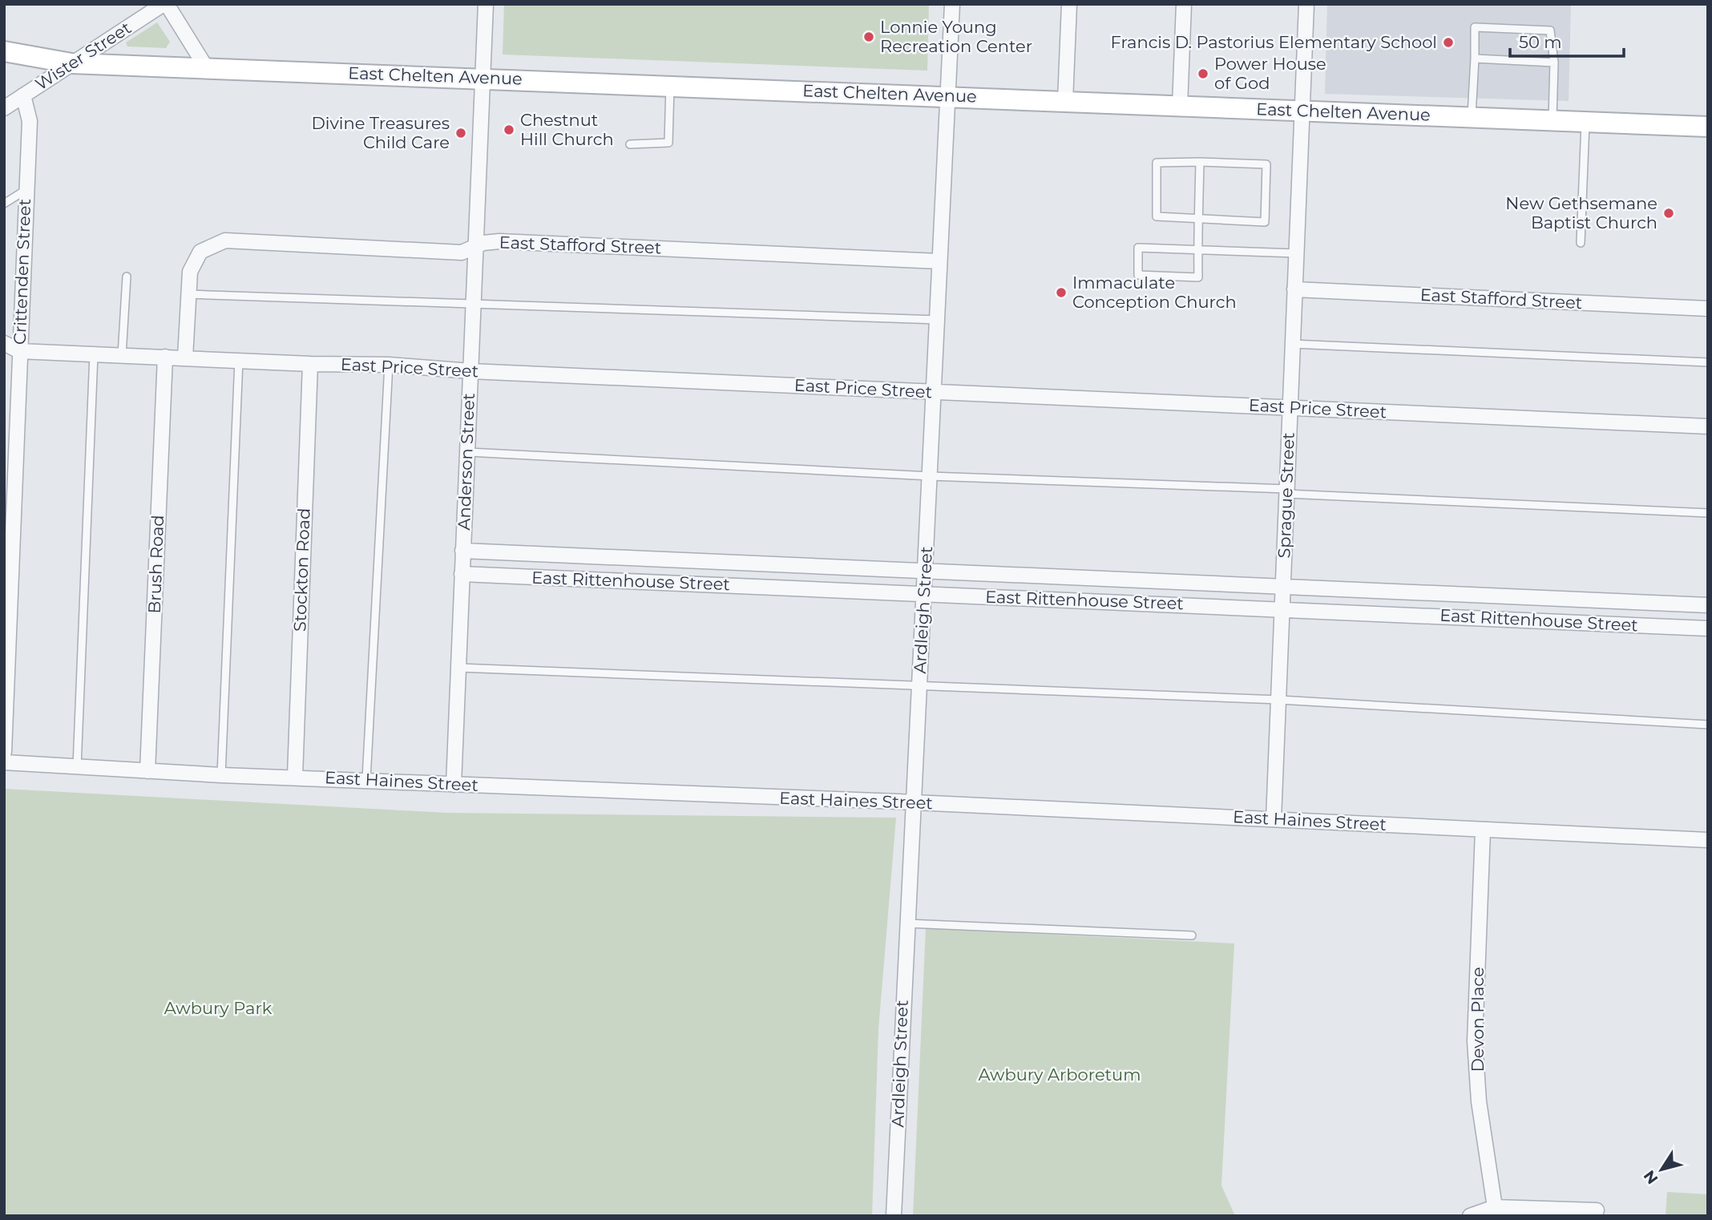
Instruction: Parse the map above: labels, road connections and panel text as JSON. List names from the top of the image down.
{
  "streets": {
    "street": [
      "Wister Street",
      "East Chelten Avenue",
      "East Stafford Street",
      "Crittenden Street",
      "East Price Street",
      "Anderson Street",
      "Sprague Street",
      "Brush Road",
      "Stockton Road",
      "East Rittenhouse Street",
      "Ardleigh Street",
      "East Haines Street",
      "Devon Place"
    ]
  },
  "crossings": [
    ["Wister Street", "East Chelten Avenue"],
    ["Wister Street", "Crittenden Street"],
    ["East Chelten Avenue", "Anderson Street"],
    ["East Chelten Avenue", "Sprague Street"],
    ["East Chelten Avenue", "Ardleigh Street"],
    ["East Stafford Street", "East Price Street"],
    ["East Stafford Street", "Anderson Street"],
    ["East Stafford Street", "Sprague Street"],
    ["East Stafford Street", "Ardleigh Street"],
    ["Crittenden Street", "East Price Street"],
    ["East Price Street", "Anderson Street"],
    ["East Price Street", "Sprague Street"],
    ["East Price Street", "Brush Road"],
    ["East Price Street", "Stockton Road"],
    ["East Price Street", "Ardleigh Street"],
    ["Anderson Street", "East Rittenhouse Street"],
    ["Anderson Street", "East Haines Street"],
    ["Sprague Street", "East Rittenhouse Street"],
    ["Sprague Street", "East Haines Street"],
    ["Brush Road", "East Haines Street"],
    ["Stockton Road", "East Haines Street"],
    ["East Rittenhouse Street", "Ardleigh Street"],
    ["Ardleigh Street", "East Haines Street"],
    ["East Haines Street", "Devon Place"]
  ],
  "parks": ["Awbury Park", "Awbury Arboretum"],
  "places": [
    "Lonnie Young Recreation Center",
    "Francis D. Pastorius Elementary School",
    "Power House of God",
    "Chestnut Hill Church",
    "Divine Treasures Child Care",
    "New Gethsemane Baptist Church",
    "Immaculate Conception Church"
  ],
  "scale_bar": "50 m",
  "north": "bottom left"
}
